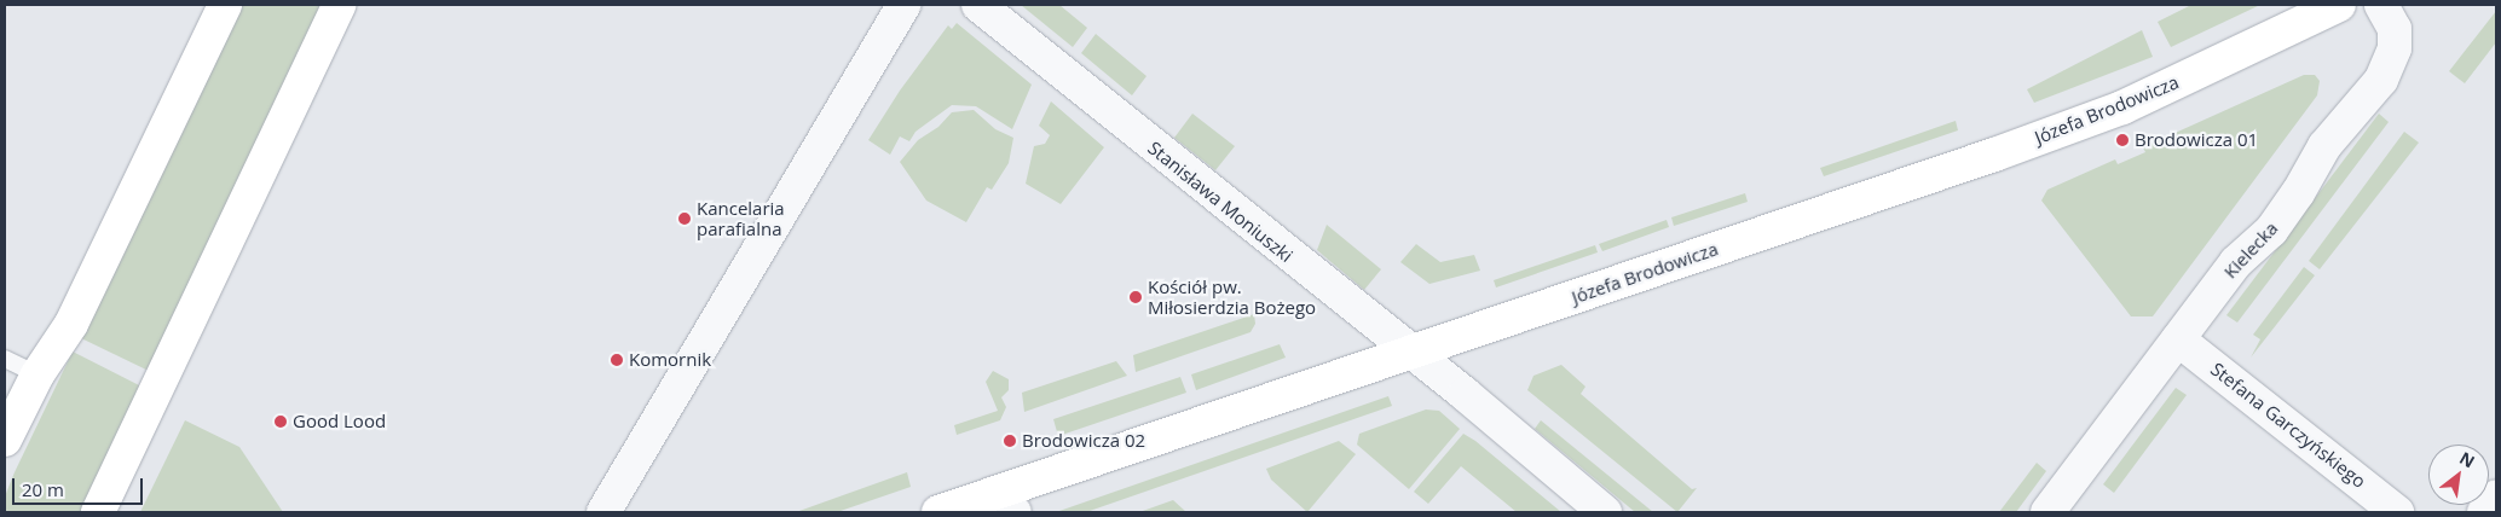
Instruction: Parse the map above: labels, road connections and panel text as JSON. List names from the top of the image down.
{
  "streets": {
    "street": [
      "Józefa Brodowicza",
      "Stanisława Moniuszki",
      "Kielecka",
      "Stefana Garczyńskiego"
    ]
  },
  "crossings": [
    ["Józefa Brodowicza", "Stanisława Moniuszki"],
    ["Kielecka", "Stefana Garczyńskiego"]
  ],
  "places": [
    "Brodowicza 01",
    "Kancelaria parafialna",
    "Kościół pw. Miłosierdzia Bożego",
    "Komornik",
    "Good Lood",
    "Brodowicza 02"
  ],
  "scale_bar": "20 m",
  "north": "top right"
}
